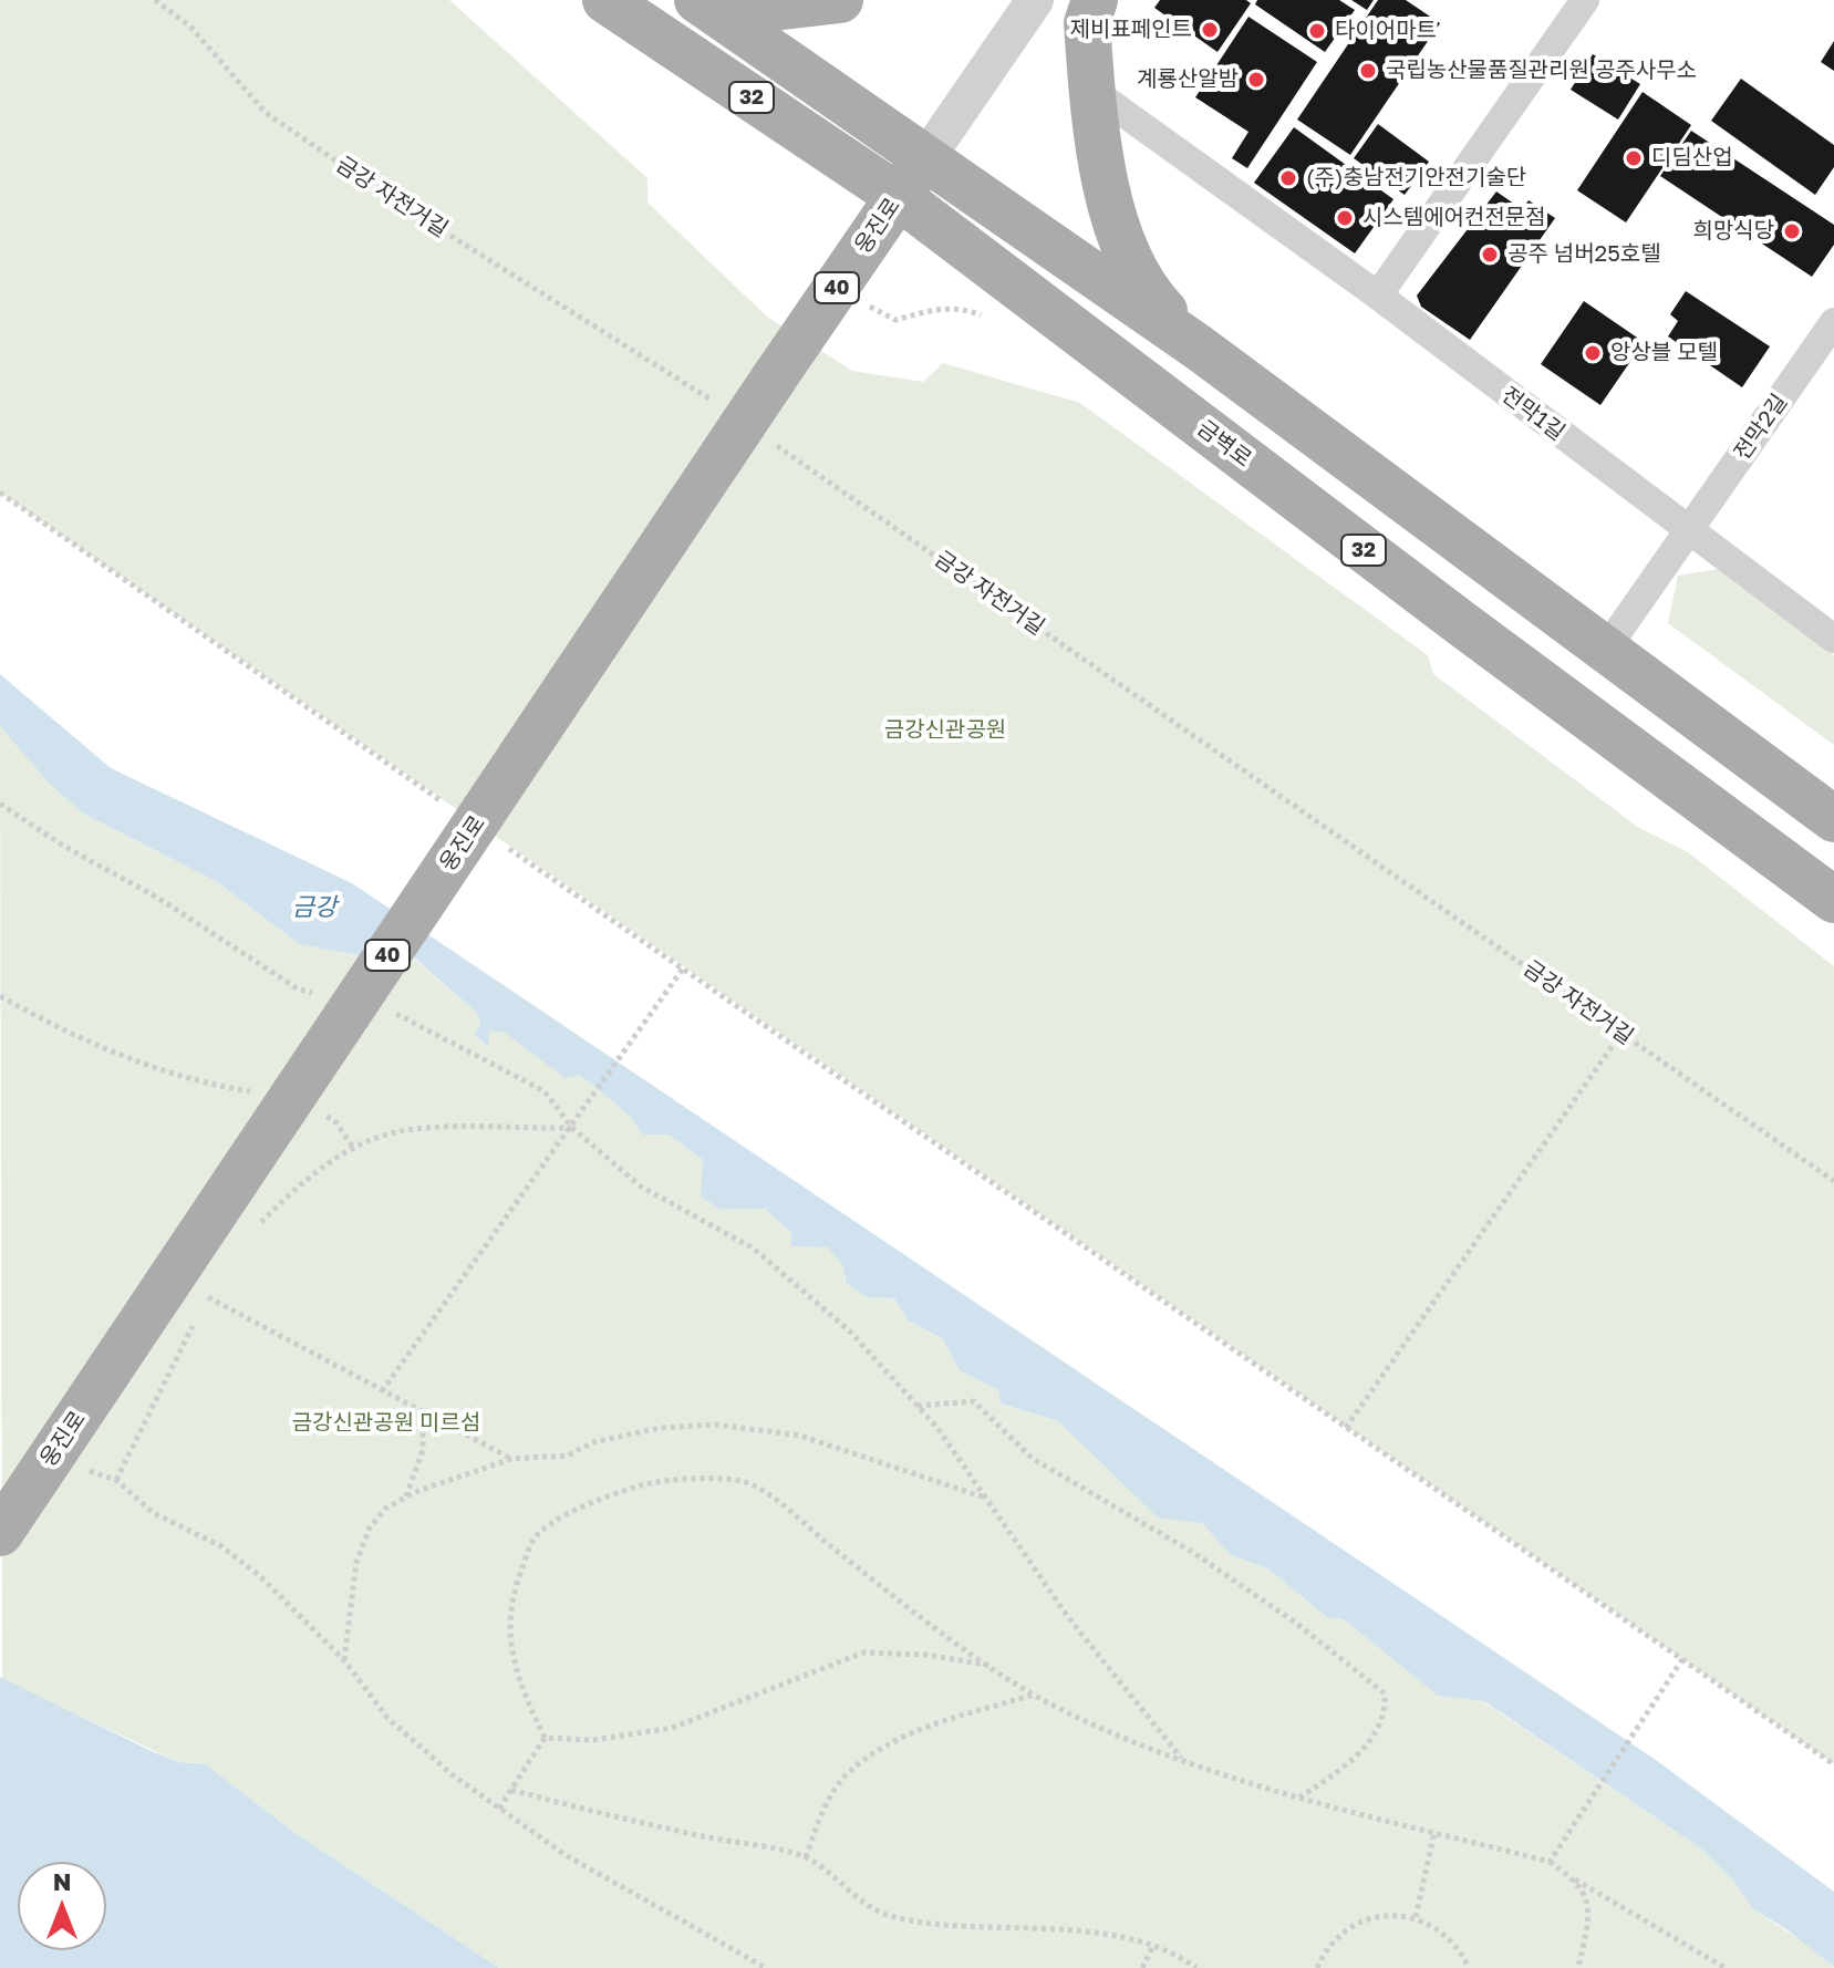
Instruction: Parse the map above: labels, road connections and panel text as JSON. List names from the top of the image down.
{
  "streets": {
    "main road": [
      "32",
      "웅진로",
      "40",
      "금벽로"
    ],
    "street": ["전막1길", "전막2길"],
    "path": ["금강 자전거길"]
  },
  "crossings": [
    ["32", "웅진로"],
    ["32", "전막2길"],
    ["웅진로", "금벽로"],
    ["전막1길", "전막2길"]
  ],
  "water": ["금강"],
  "parks": ["금강신관공원", "금강신관공원 미르섬"],
  "places": [
    "제비표페인트",
    "타이어마트",
    "국립농산물품질관리원 공주사무소",
    "계룡산알밤",
    "디딤산업",
    "(주)충남전기안전기술단",
    "시스템에어컨전문점",
    "희망식당",
    "공주 넘버25호텔",
    "앙상블 모텔"
  ],
  "north": "top"
}
